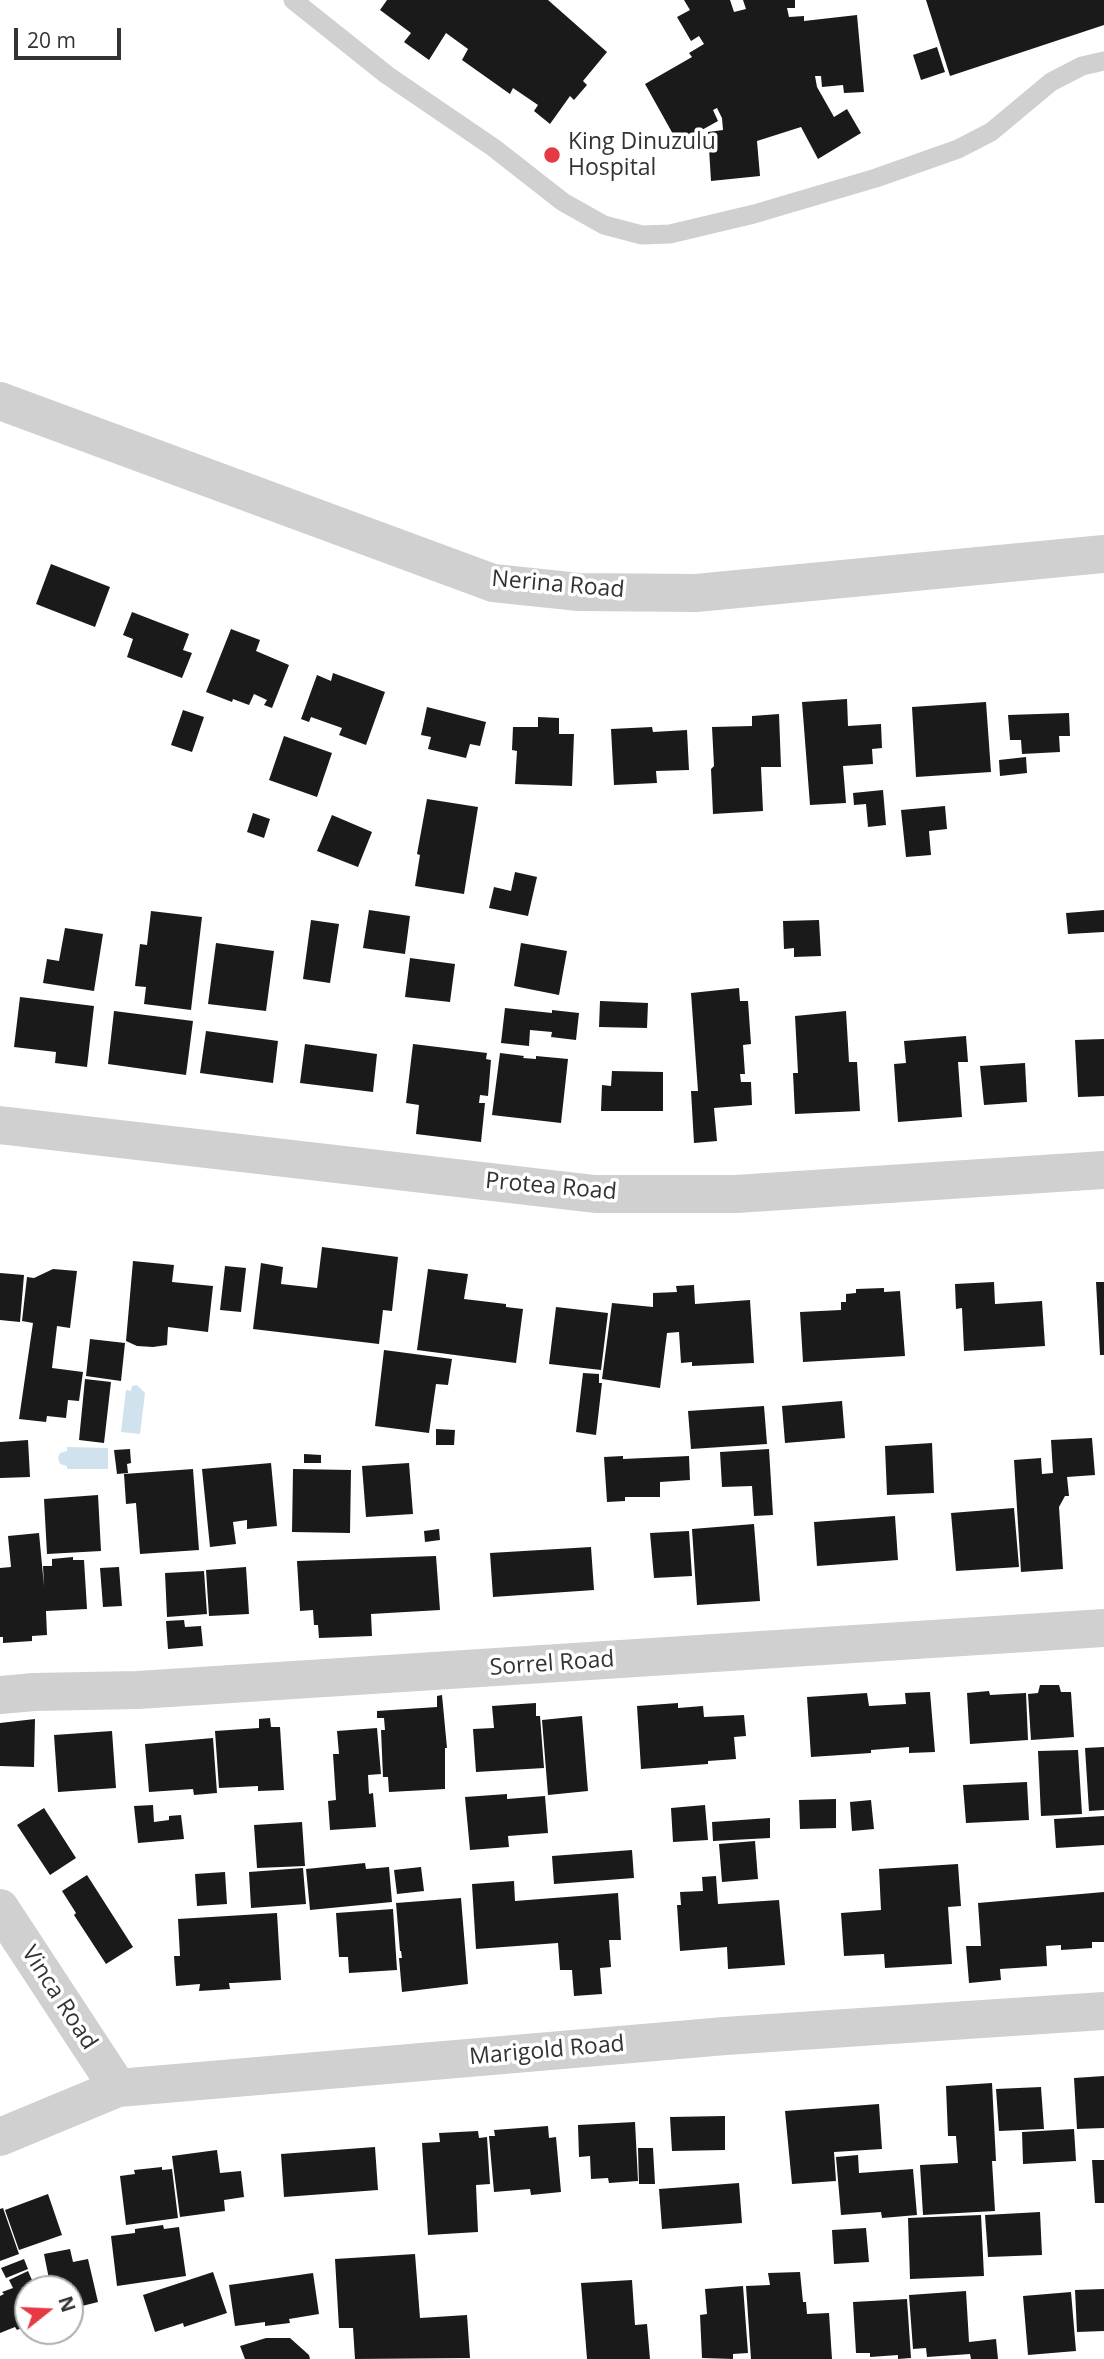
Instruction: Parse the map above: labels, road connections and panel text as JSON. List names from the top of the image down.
{
  "streets": {
    "street": [
      "Nerina Road",
      "Protea Road",
      "Sorrel Road",
      "Vinca Road",
      "Marigold Road"
    ]
  },
  "crossings": [
    ["Vinca Road", "Marigold Road"]
  ],
  "places": ["King Dinuzulu Hospital"],
  "scale_bar": "20 m",
  "north": "right"
}
